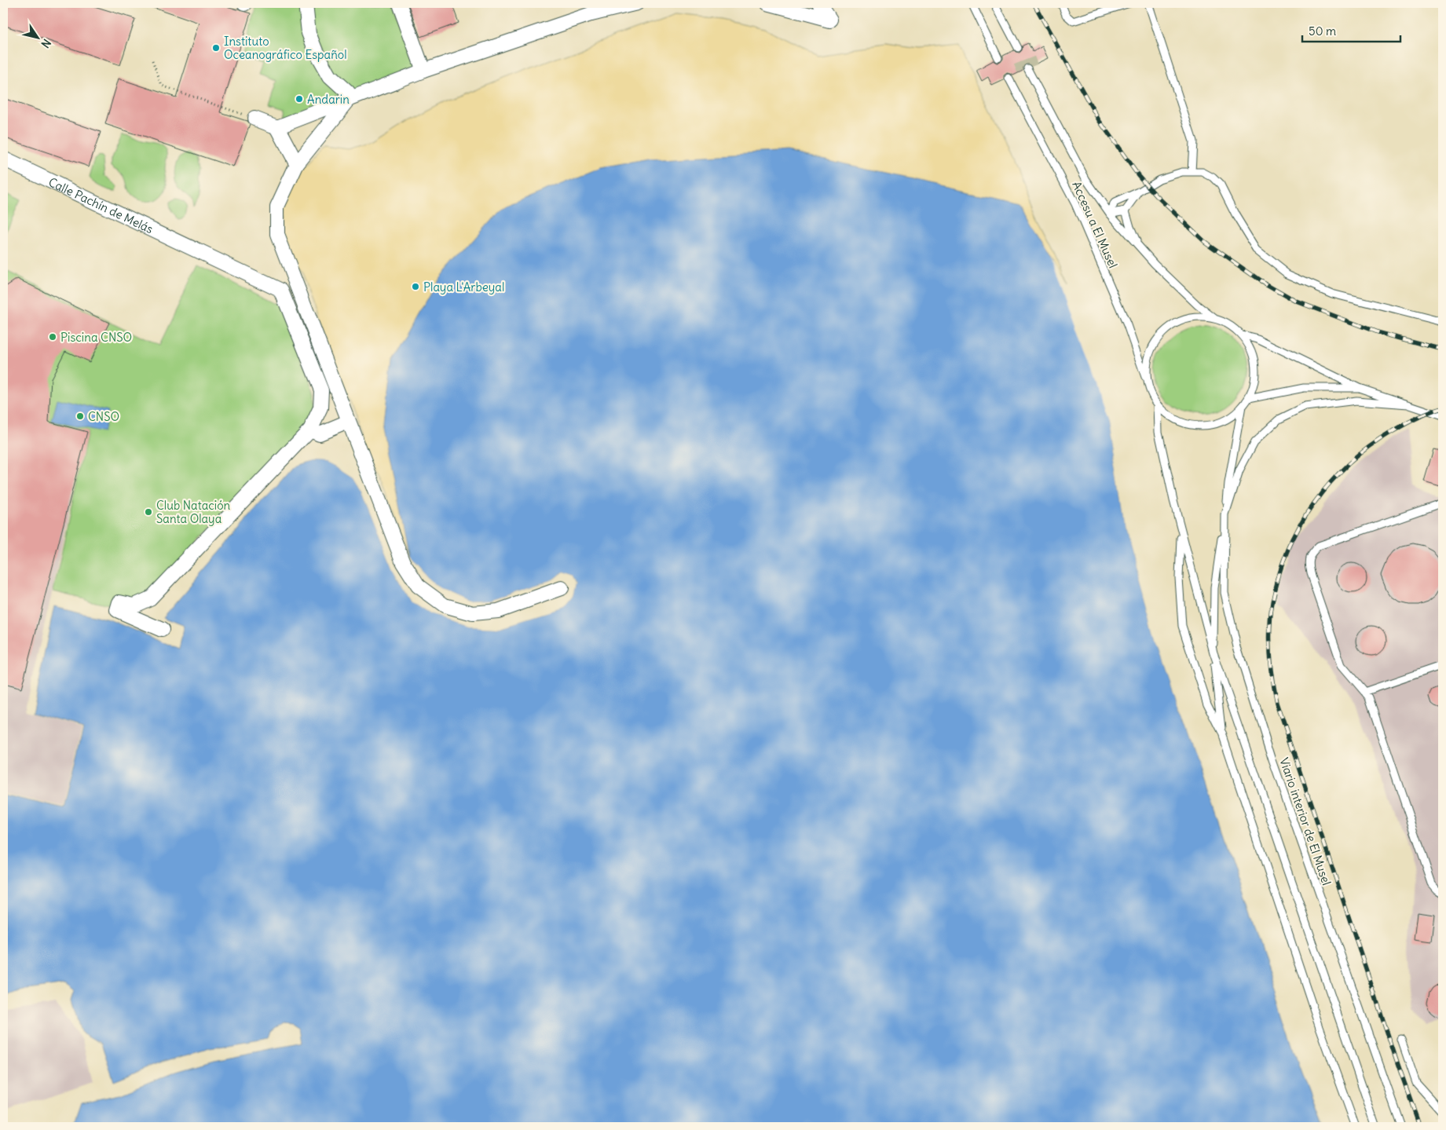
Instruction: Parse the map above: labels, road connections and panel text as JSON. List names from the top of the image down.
{
  "streets": {
    "street": ["Calle Pachín de Melás"],
    "lane": ["Accesu a El Musel", "Viario interior de El Musel"]
  },
  "crossings": [
    ["Accesu a El Musel", "Viario interior de El Musel"]
  ],
  "places": [
    "Instituto Oceanográfico Español",
    "Andarin",
    "Playa L'Arbeyal",
    "Piscina CNSO",
    "CNSO",
    "Club Natación Santa Olaya"
  ],
  "scale_bar": "50 m",
  "north": "bottom right"
}
